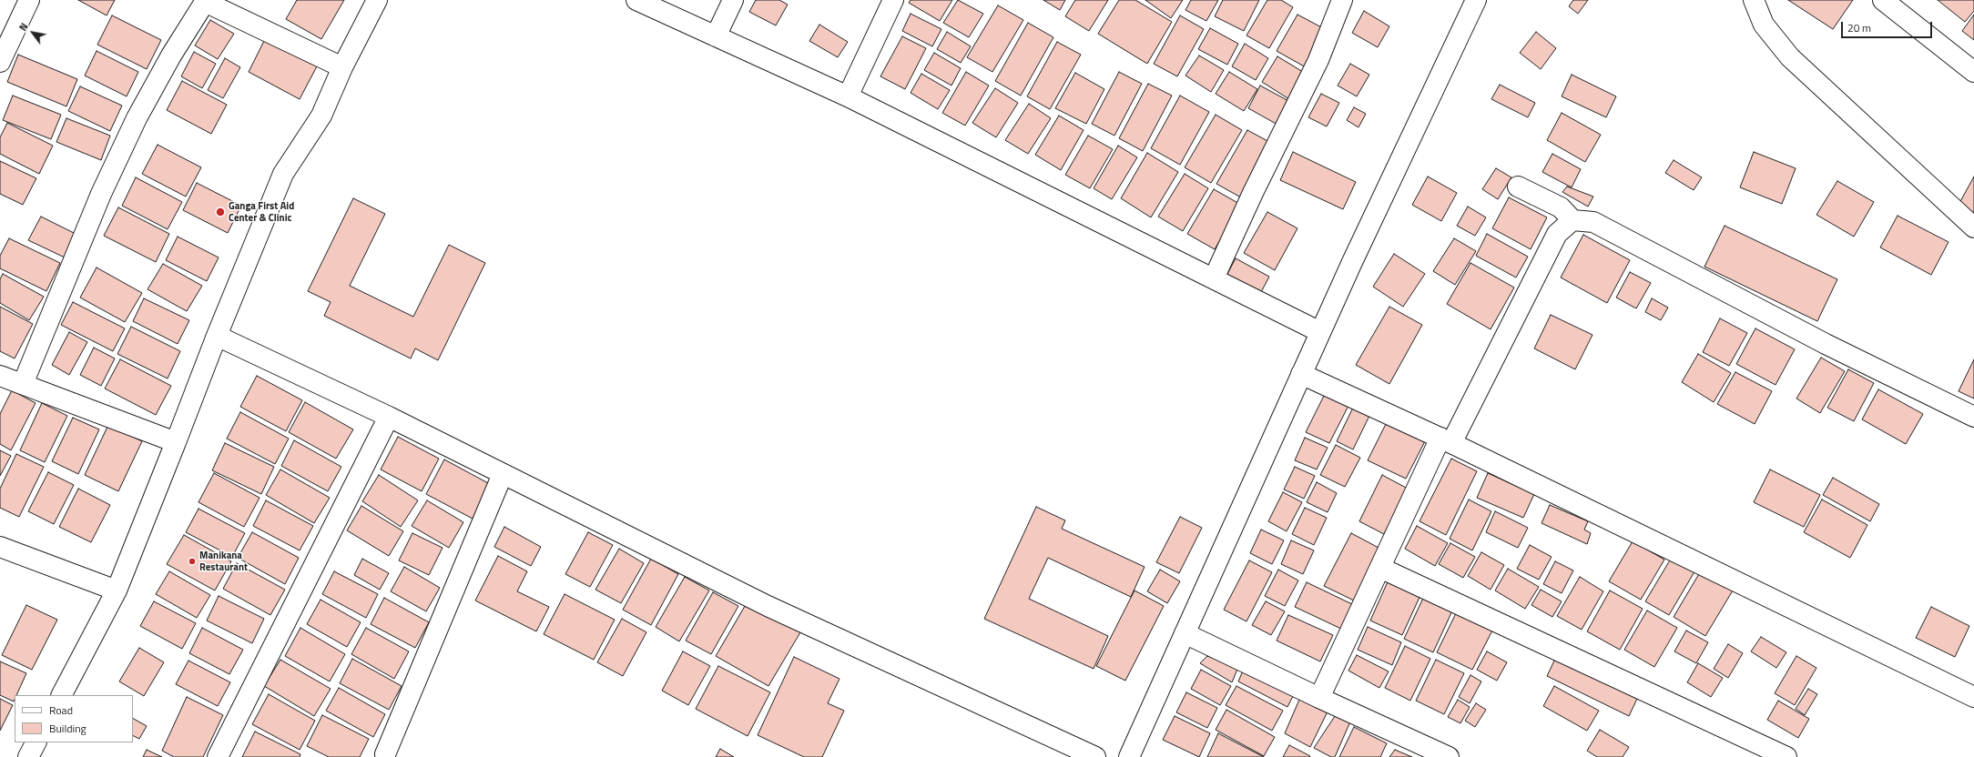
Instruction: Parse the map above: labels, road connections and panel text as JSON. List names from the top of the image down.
{
  "places": ["Ganga First Aid Center & Clinic", "Manikana Restaurant"],
  "legend": ["Road", "Building"],
  "scale_bar": "20 m",
  "north": "top left"
}
